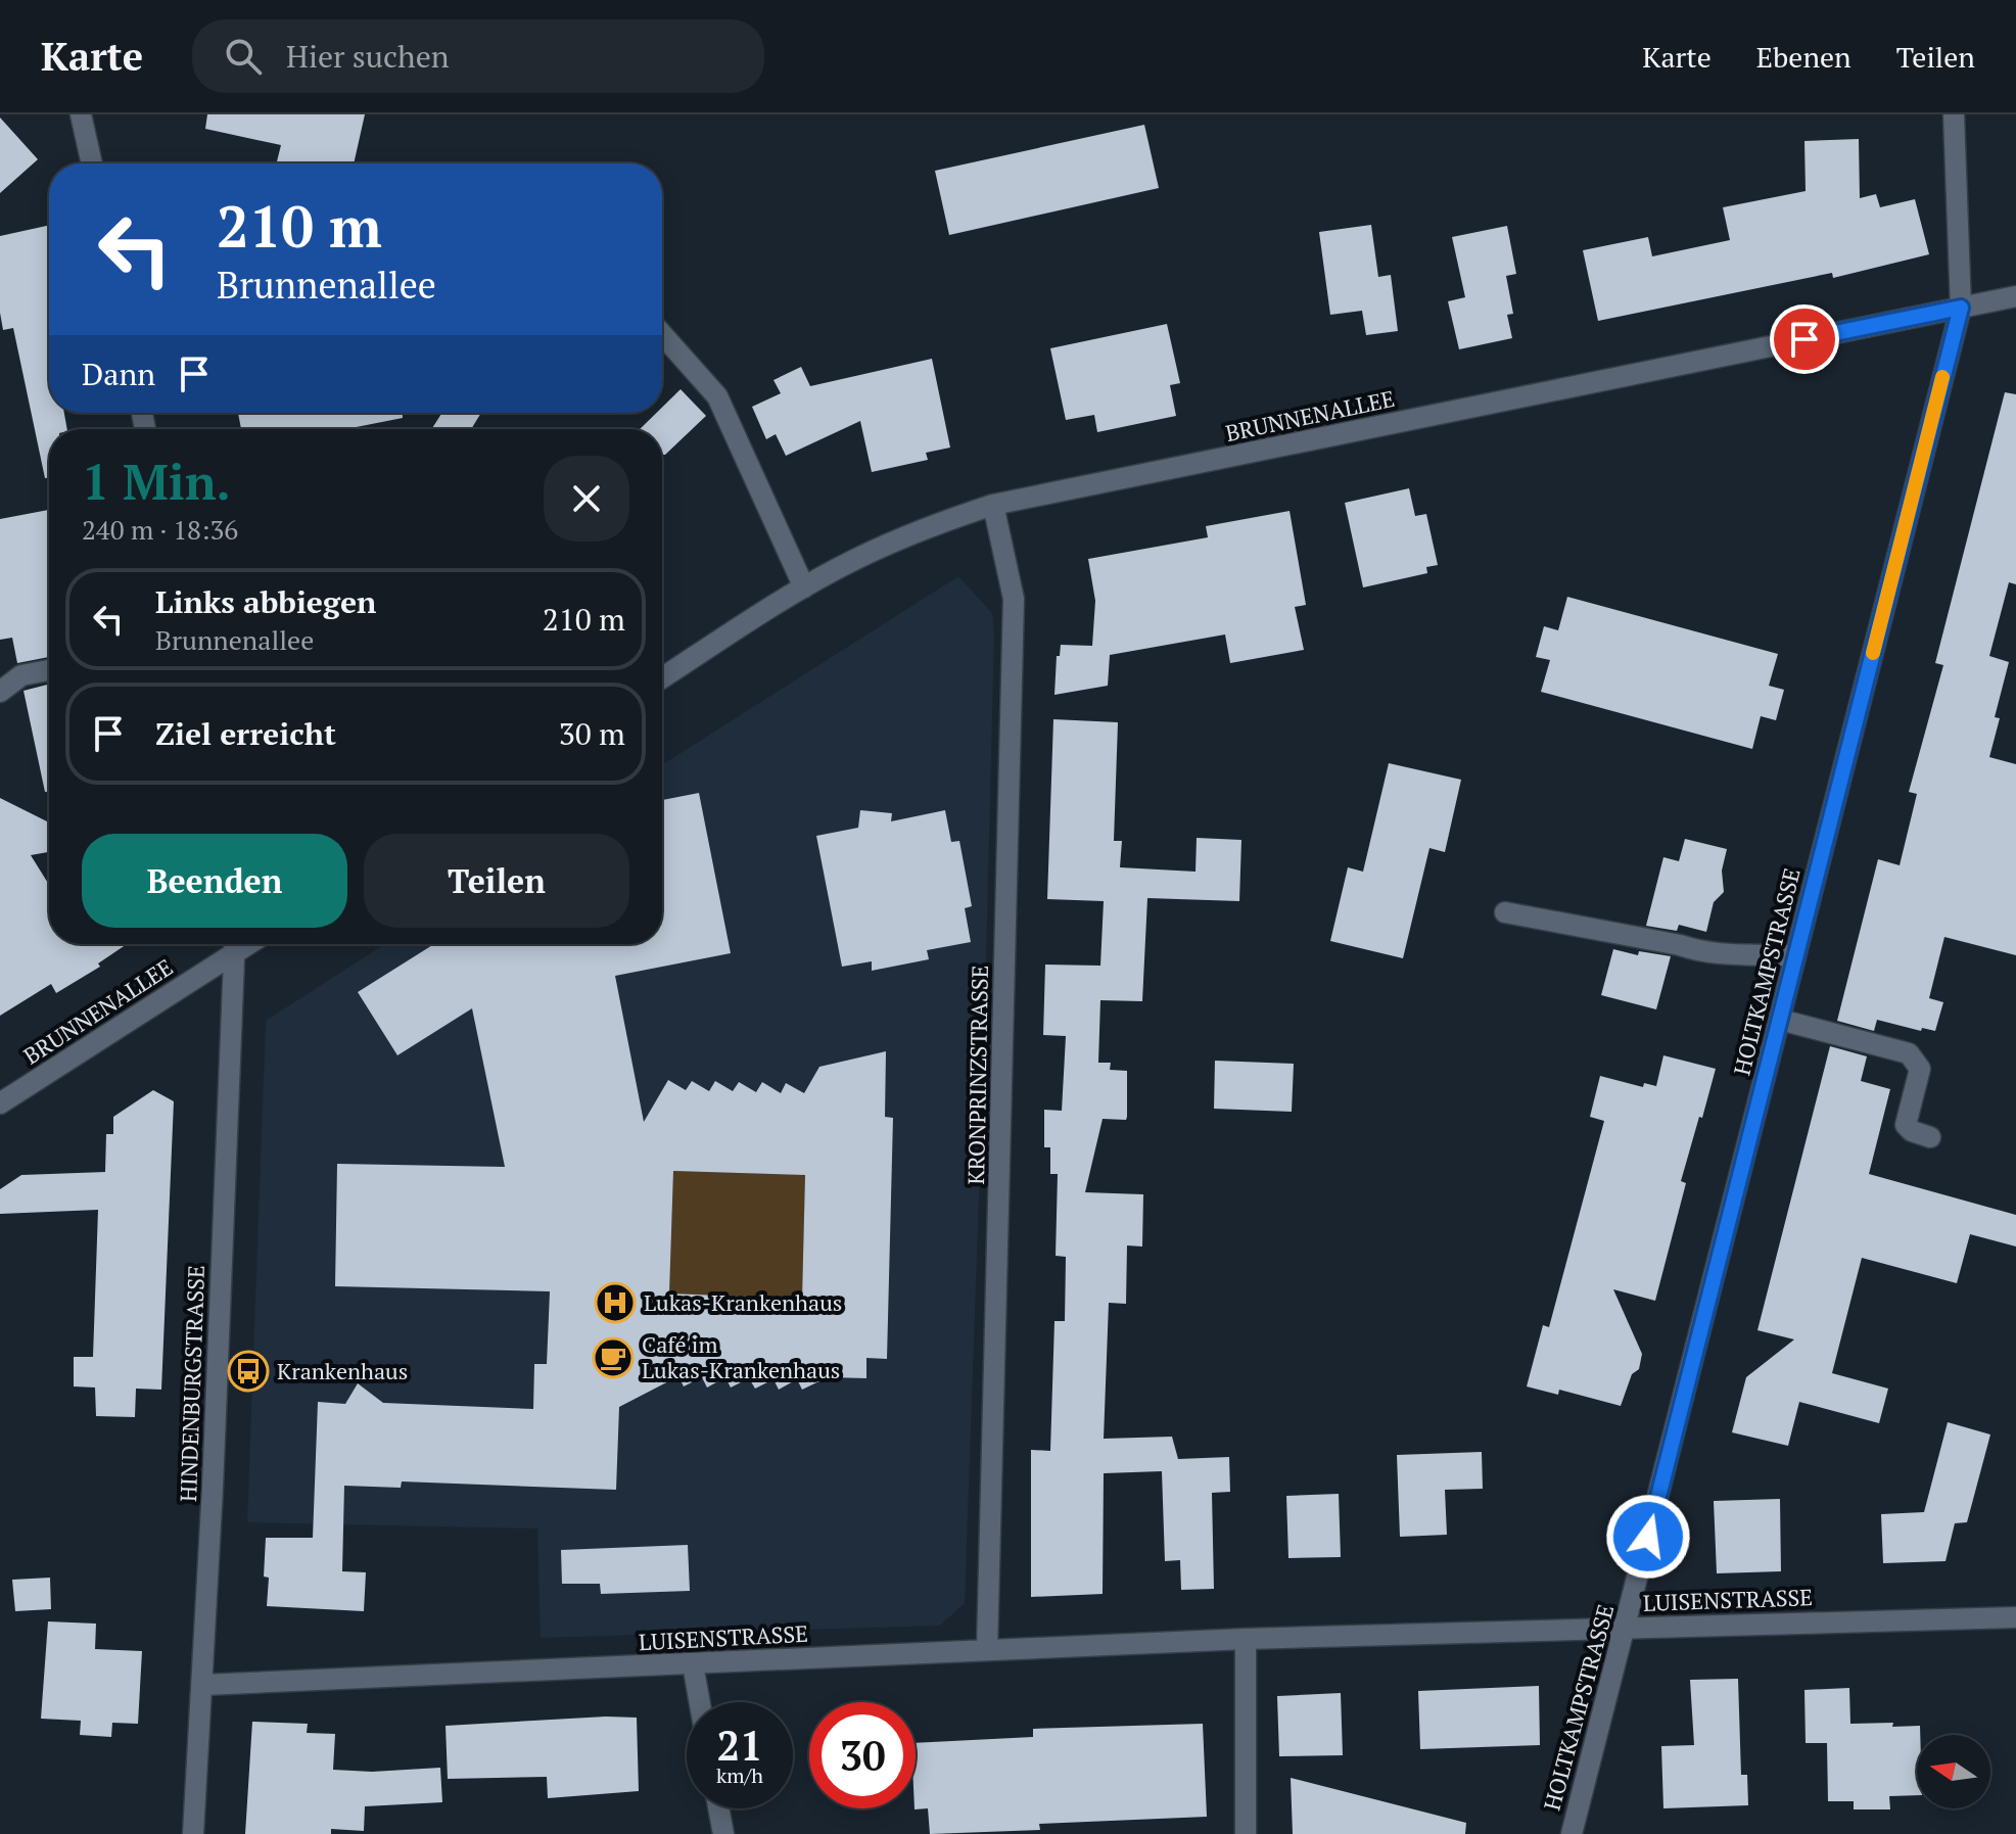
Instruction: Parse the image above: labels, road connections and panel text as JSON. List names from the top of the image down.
{
  "streets": {
    "street": [
      "BRUNNENALLEE",
      "HOLTKAMPSTRASSE",
      "KRONPRINZSTRASSE",
      "HINDENBURGSTRASSE",
      "LUISENSTRASSE"
    ]
  },
  "crossings": [
    ["BRUNNENALLEE", "HOLTKAMPSTRASSE"],
    ["BRUNNENALLEE", "KRONPRINZSTRASSE"],
    ["HOLTKAMPSTRASSE", "LUISENSTRASSE"],
    ["KRONPRINZSTRASSE", "LUISENSTRASSE"],
    ["HINDENBURGSTRASSE", "LUISENSTRASSE"]
  ],
  "places": {
    "hospital": ["Lukas-Krankenhaus"],
    "cafe": ["Café im Lukas-Krankenhaus"],
    "bus stop": ["Krankenhaus"]
  },
  "north": "left",
  "page": {
    "header": "Karte",
    "search": "Hier suchen",
    "nav": ["Karte", "Ebenen", "Teilen"],
    "turn": ["210 m", "Brunnenallee"],
    "then": "Dann",
    "heading": ["1 Min.", "240 m · 18:36"],
    "list": [
      {
        "name": "Links abbiegen",
        "note": "Brunnenallee",
        "value": "210 m"
      },
      {
        "name": "Ziel erreicht",
        "value": "30 m"
      }
    ],
    "buttons": ["Beenden", "Teilen"],
    "speed": "21 km/h",
    "limit": "30"
  }
}
